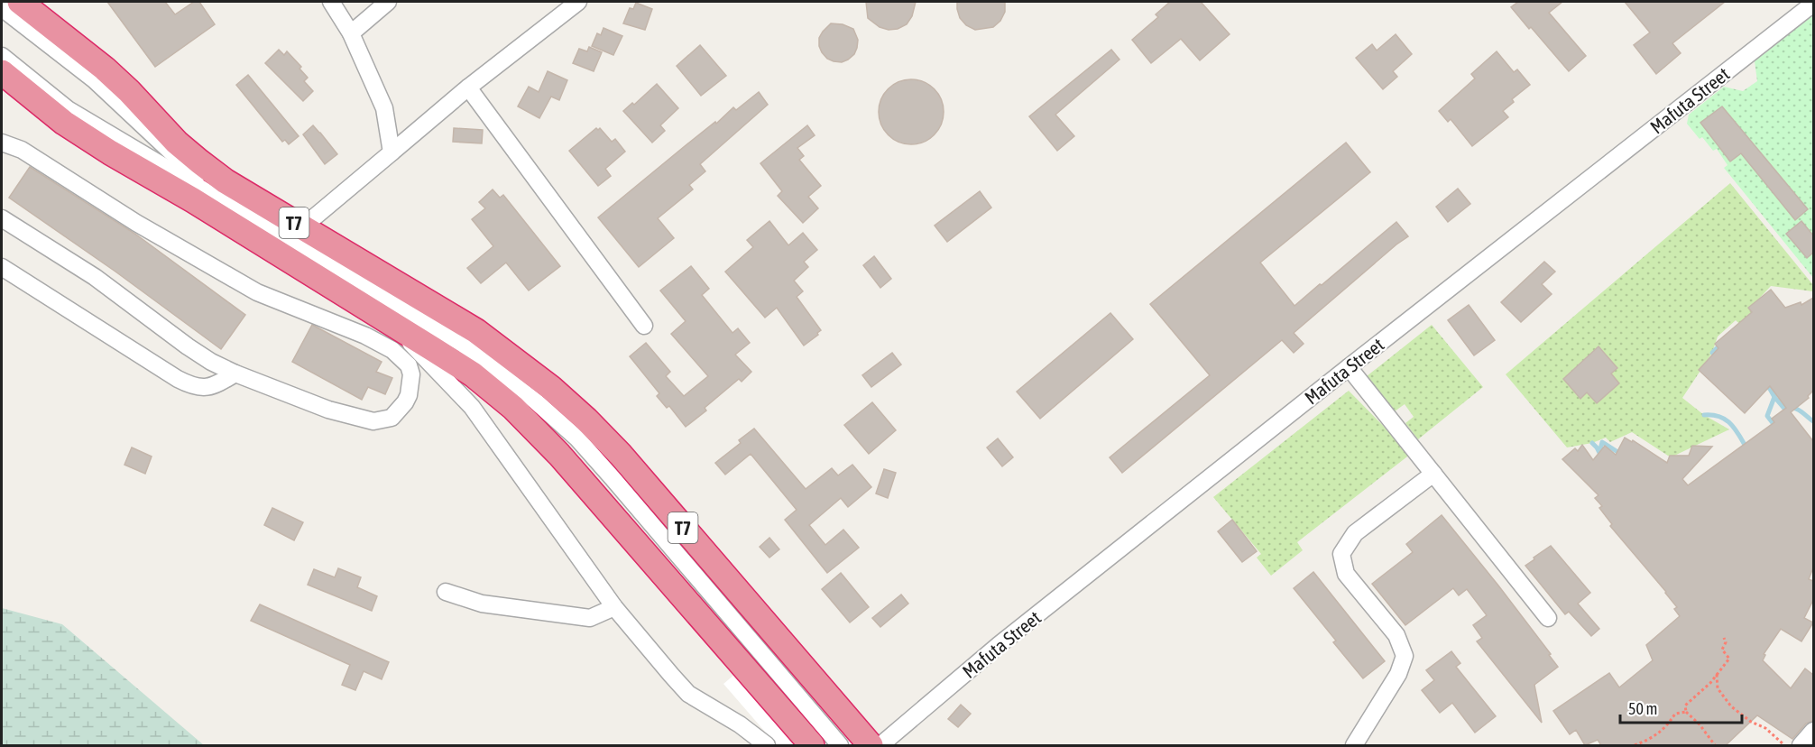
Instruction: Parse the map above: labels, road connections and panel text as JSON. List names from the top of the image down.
{
  "streets": {
    "highway": ["T7"],
    "street": ["Mafuta Street"]
  },
  "scale_bar": "50 m"
}
